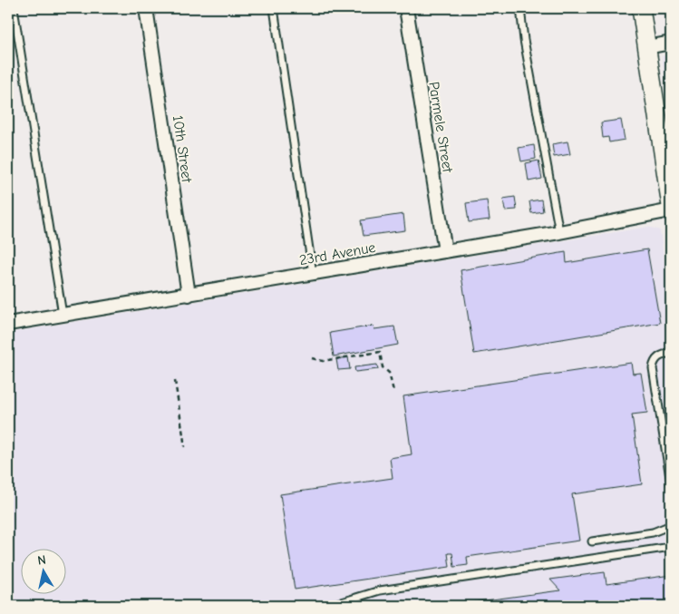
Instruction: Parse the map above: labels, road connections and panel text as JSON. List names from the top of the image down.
{
  "streets": {
    "street": ["Parmele Street", "10th Street", "23rd Avenue"]
  },
  "crossings": [
    ["Parmele Street", "23rd Avenue"],
    ["10th Street", "23rd Avenue"]
  ],
  "north": "top"
}
